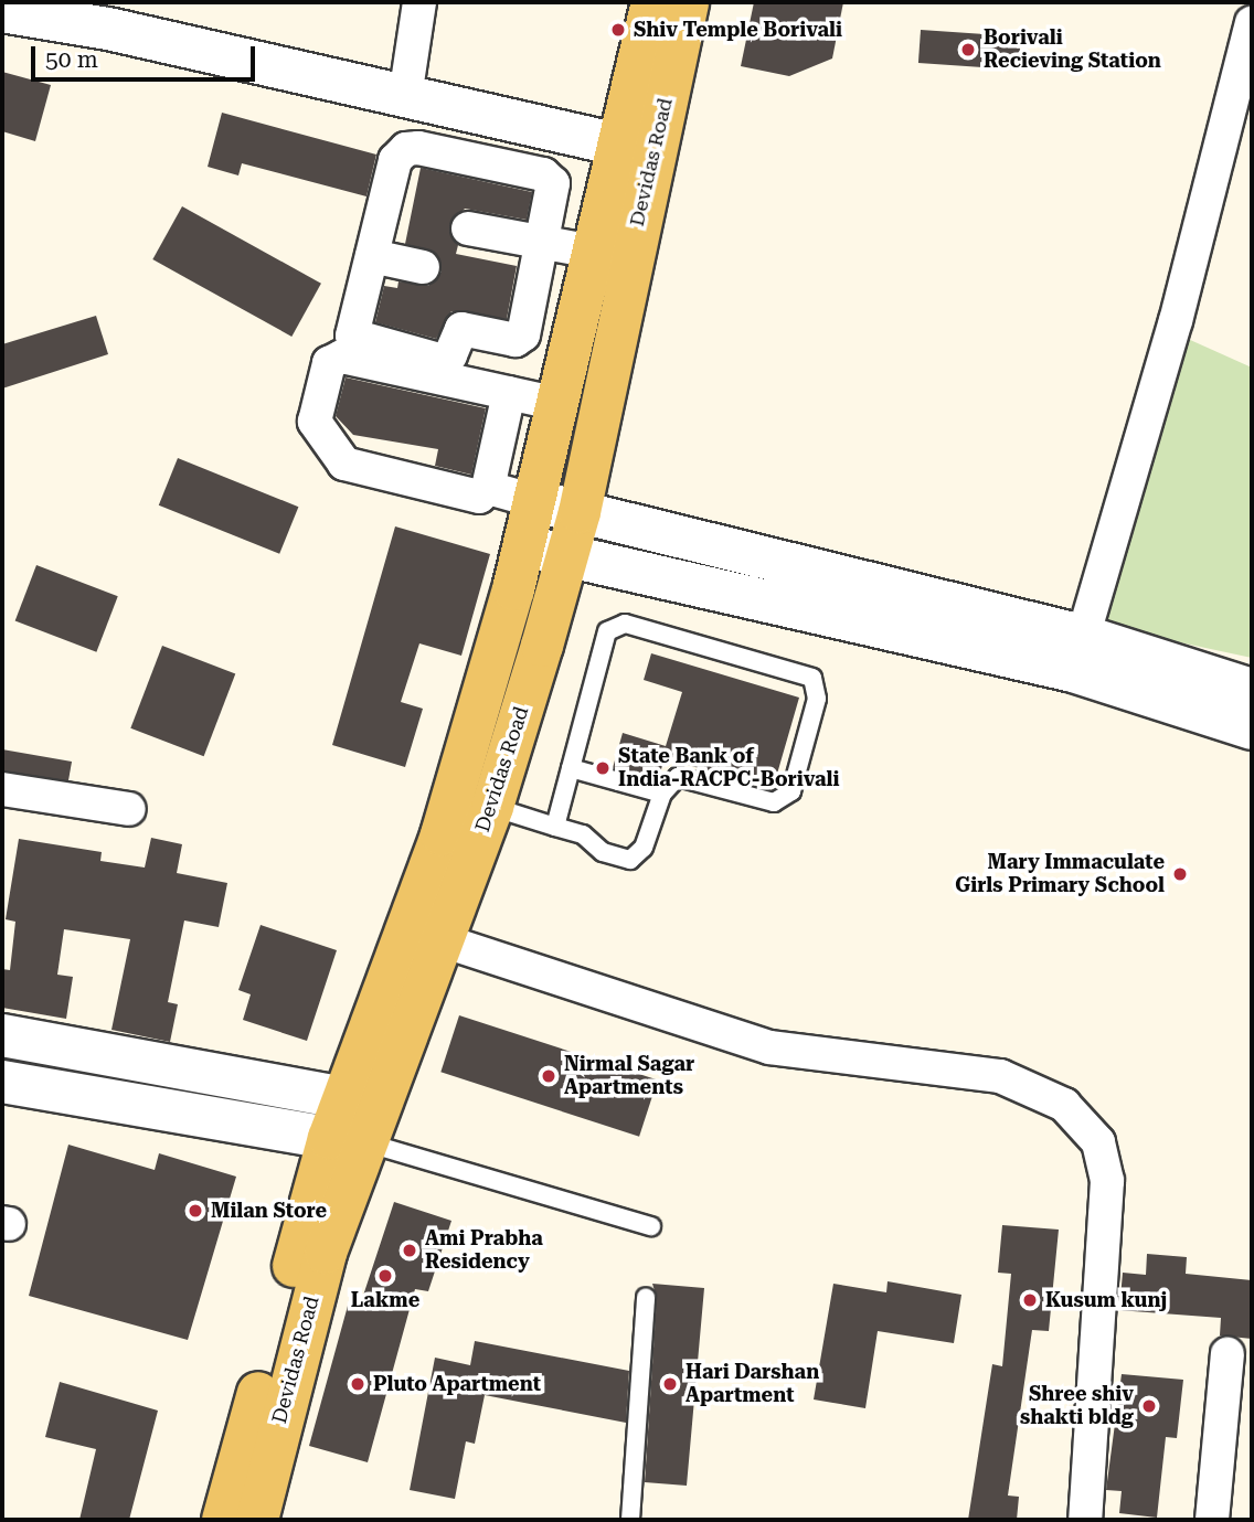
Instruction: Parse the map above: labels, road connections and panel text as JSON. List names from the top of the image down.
{
  "streets": {
    "main road": ["Devidas Road"]
  },
  "places": [
    "Shiv Temple Borivali",
    "Borivali Recieving Station",
    "State Bank of India-RACPC-Borivali",
    "Mary Immaculate Girls Primary School",
    "Nirmal Sagar Apartments",
    "Milan Store",
    "Ami Prabha Residency",
    "Lakme",
    "Kusum kunj",
    "Pluto Apartment",
    "Hari Darshan Apartment",
    "Shree shiv shakti bldg"
  ],
  "scale_bar": "50 m"
}
